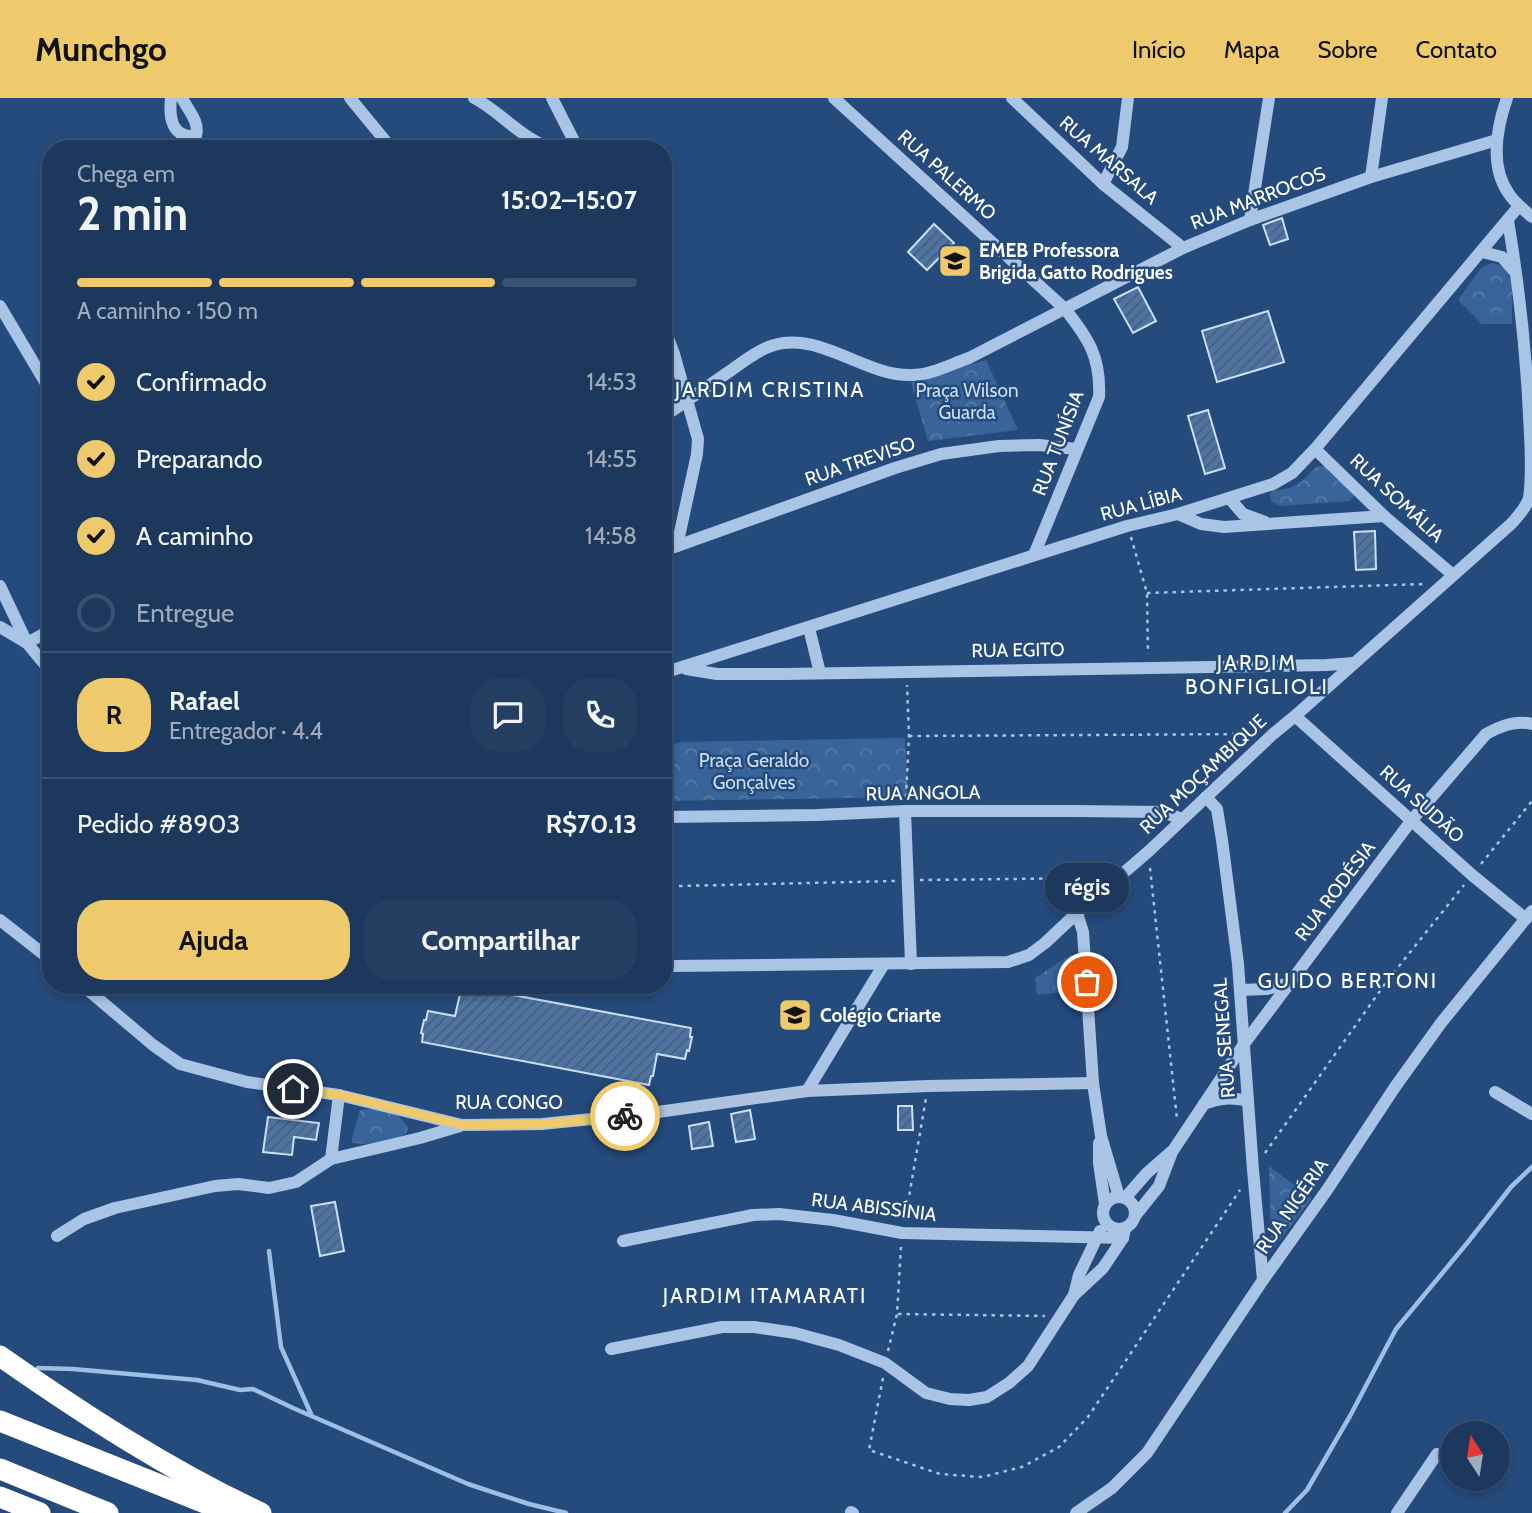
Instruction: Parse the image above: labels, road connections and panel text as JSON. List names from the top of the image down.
{
  "streets": {
    "street": [
      "RUA MARSALA",
      "RUA PALERMO",
      "RUA MARROCOS",
      "RUA TUNÍSIA",
      "RUA TREVISO",
      "RUA SOMÁLIA",
      "RUA LÍBIA",
      "RUA EGITO",
      "RUA MOÇAMBIQUE",
      "RUA ANGOLA",
      "RUA SUDÃO",
      "RUA RODÉSIA",
      "RUA SENEGAL",
      "RUA CONGO",
      "RUA NIGÉRIA",
      "RUA ABISSÍNIA"
    ]
  },
  "crossings": [
    ["RUA MARSALA", "RUA MARROCOS"],
    ["RUA PALERMO", "RUA MARROCOS"],
    ["RUA PALERMO", "RUA TUNÍSIA"],
    ["RUA MARROCOS", "RUA TUNÍSIA"],
    ["RUA TUNÍSIA", "RUA TREVISO"],
    ["RUA TUNÍSIA", "RUA LÍBIA"],
    ["RUA SOMÁLIA", "RUA LÍBIA"],
    ["RUA SOMÁLIA", "RUA MOÇAMBIQUE"],
    ["RUA LÍBIA", "RUA EGITO"],
    ["RUA LÍBIA", "RUA MOÇAMBIQUE"],
    ["RUA EGITO", "RUA MOÇAMBIQUE"],
    ["RUA MOÇAMBIQUE", "RUA ANGOLA"],
    ["RUA MOÇAMBIQUE", "RUA SUDÃO"],
    ["RUA MOÇAMBIQUE", "RUA SENEGAL"],
    ["RUA SUDÃO", "RUA RODÉSIA"],
    ["RUA SUDÃO", "RUA NIGÉRIA"],
    ["RUA RODÉSIA", "RUA SENEGAL"],
    ["RUA RODÉSIA", "RUA ABISSÍNIA"],
    ["RUA SENEGAL", "RUA NIGÉRIA"]
  ],
  "districts": [
    "JARDIM CRISTINA",
    "JARDIM BONFIGLIOLI",
    "GUIDO BERTONI",
    "JARDIM ITAMARATI"
  ],
  "parks": ["Praça Wilson Guarda", "Praça Geraldo Gonçalves"],
  "places": {
    "school or university": ["EMEB Professora Brigida Gatto Rodrigues", "Colégio Criarte"],
    "other": ["régis"]
  },
  "north": "top",
  "page": {
    "header": "Munchgo",
    "nav": [
      "Início",
      "Mapa",
      "Sobre",
      "Contato"
    ],
    "heading": ["2 min", "Chega em", "15:02–15:07"],
    "panel": [
      "Rafael",
      "Entregador · 4.4",
      "Pedido #8903",
      "R$70.13"
    ],
    "bar": "A caminho · 150 m",
    "list": [
      ["Confirmado", "14:53"],
      ["Preparando", "14:55"],
      ["A caminho", "14:58"],
      "Entregue"
    ],
    "round": "R",
    "bubble": "régis",
    "buttons": ["Ajuda", "Compartilhar"]
  }
}
